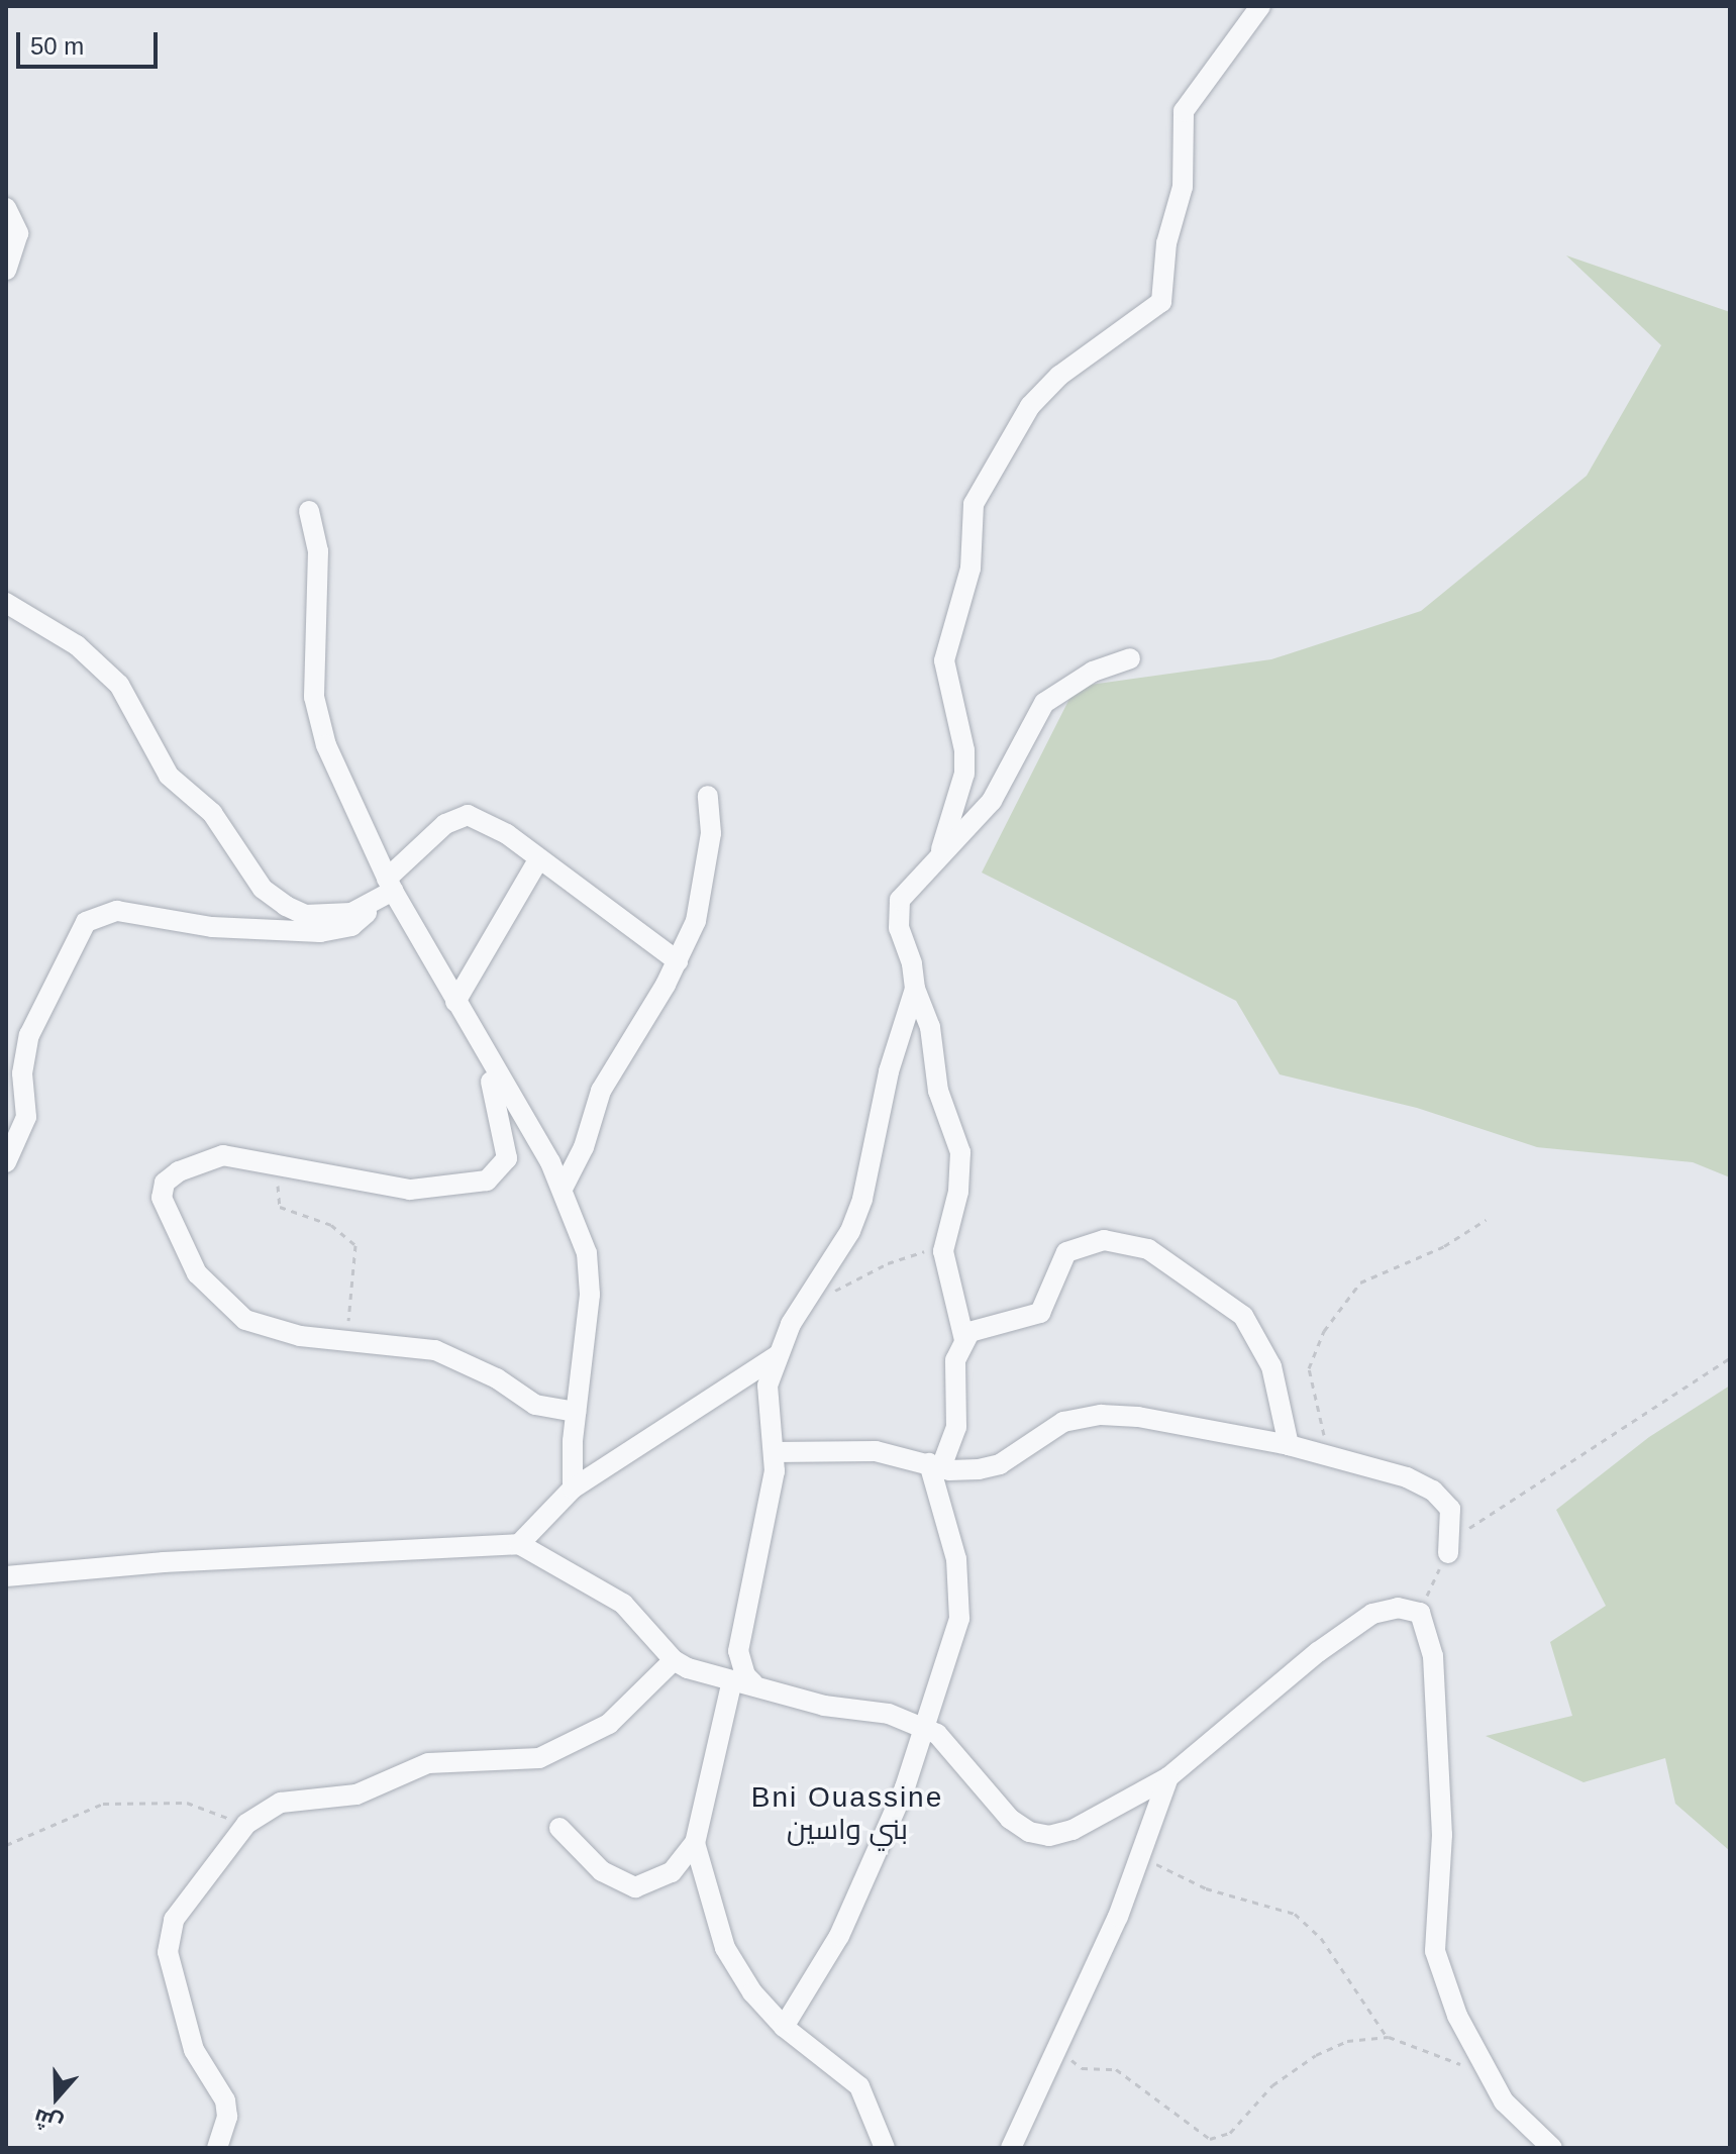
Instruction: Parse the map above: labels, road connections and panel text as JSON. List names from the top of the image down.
{
  "districts": ["Bni Ouassine بني واسين"],
  "scale_bar": "50 m",
  "north": "bottom"
}
